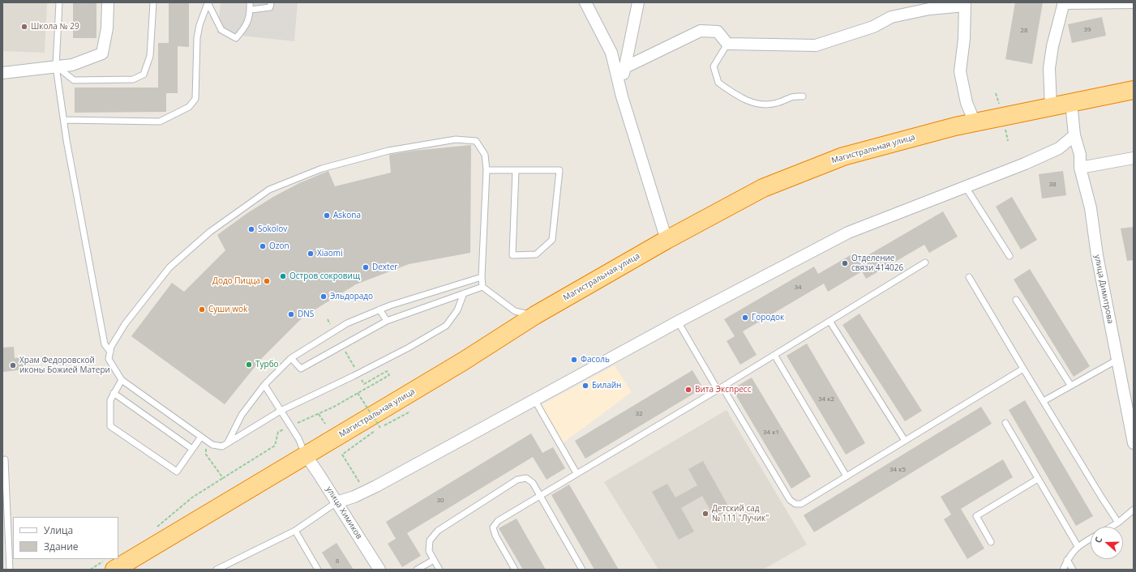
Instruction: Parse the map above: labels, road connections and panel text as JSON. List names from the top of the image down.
{
  "streets": {
    "highway": ["Магистральная улица"],
    "street": ["улица Димитрова", "улица Химиков"]
  },
  "crossings": [
    ["Магистральная улица", "улица Димитрова"],
    ["Магистральная улица", "улица Химиков"]
  ],
  "places": [
    "Школа № 29",
    "Askona",
    "Sokolov",
    "Ozon",
    "Xiaomi",
    "Отделение связи 414026",
    "Dexter",
    "Остров сокровищ",
    "Додо Пицца",
    "Эльдорадо",
    "Суши wok",
    "DNS",
    "Городок",
    "Фасоль",
    "Турбо",
    "Храм Федоровской иконы Божией Матери",
    "Билайн",
    "Вита Экспресс",
    "Детский сад № 111 \"Лучик\""
  ],
  "house_numbers": [
    "39",
    "28",
    "38",
    "34",
    "34 к2",
    "32",
    "34 к1",
    "34 к5",
    "30",
    "8"
  ],
  "legend": ["Улица", "Здание"],
  "north": "left"
}
